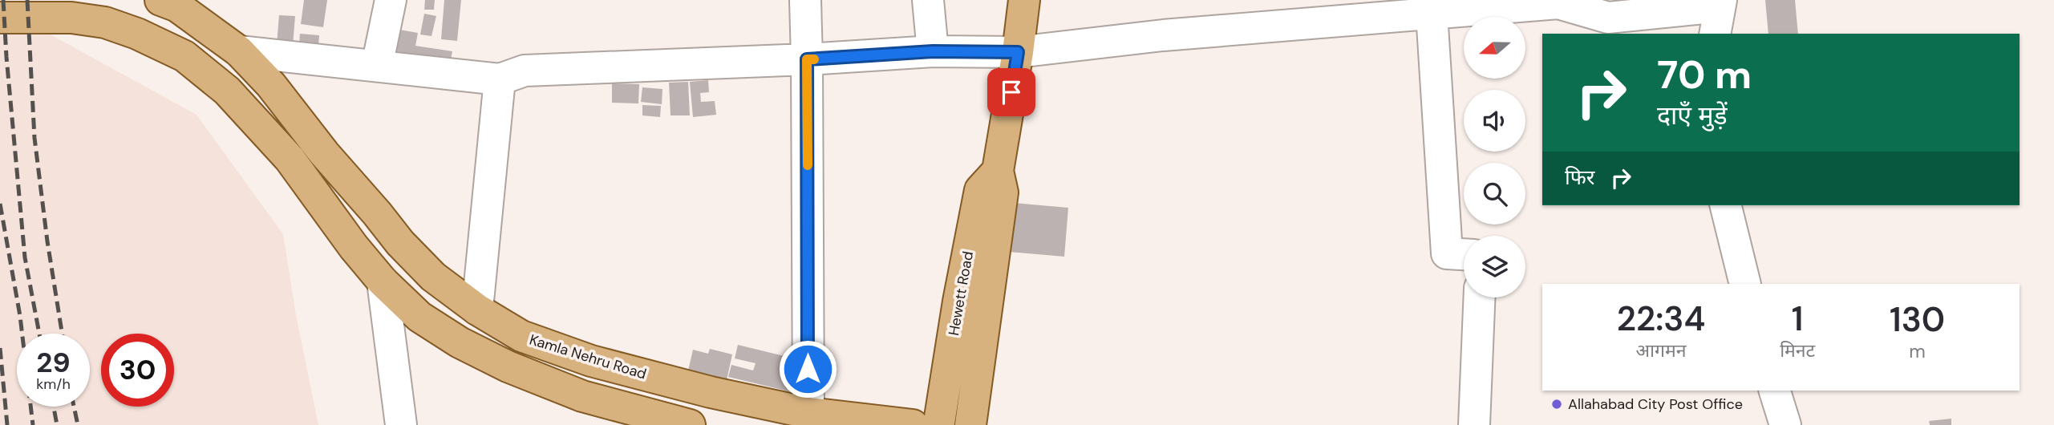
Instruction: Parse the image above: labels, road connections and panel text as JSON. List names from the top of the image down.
{
  "streets": {
    "main road": ["Hewett Road", "Kamla Nehru Road"]
  },
  "crossings": [
    ["Hewett Road", "Kamla Nehru Road"]
  ],
  "places": ["Allahabad City Post Office"],
  "north": "left",
  "page": {
    "turn": ["70 m", "दाएँ मुड़ें"],
    "then": "फिर",
    "eta": [
      "22:34",
      "आगमन",
      "1",
      "मिनट",
      "130",
      "m"
    ],
    "speed": "29 km/h",
    "limit": "30"
  }
}
